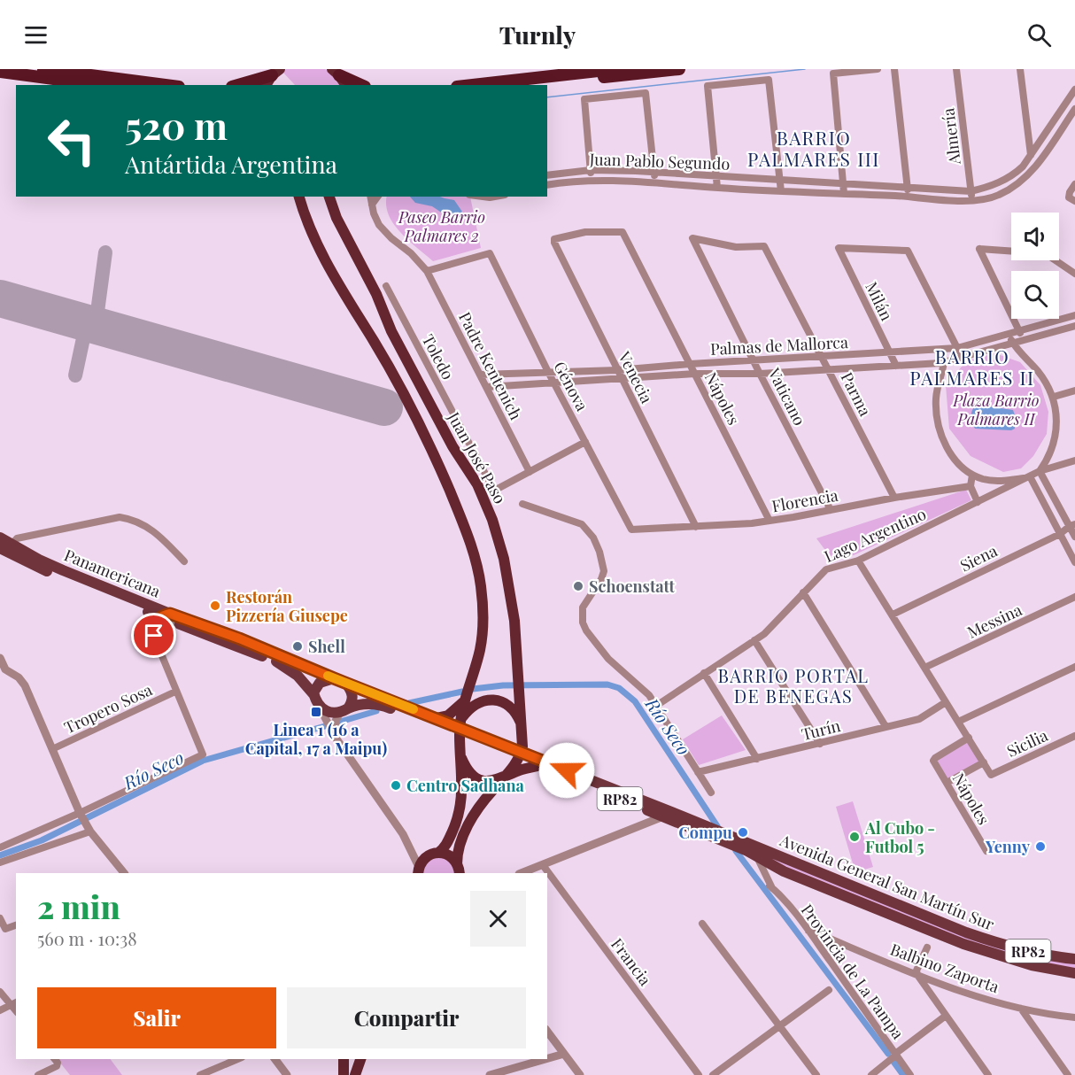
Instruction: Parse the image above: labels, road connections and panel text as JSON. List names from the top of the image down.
{
  "streets": {
    "highway": ["Juan José Paso"],
    "main road": ["Panamericana", "RP82", "Avenida General San Martín Sur"],
    "street": [
      "Almería",
      "Juan Pablo Segundo",
      "Milán",
      "Palmas de Mallorca",
      "Toledo",
      "Padre Kentenich",
      "Venecia",
      "Génova",
      "Parma",
      "Vaticano",
      "Nápoles",
      "Florencia",
      "Lago Argentino",
      "Siena",
      "Messina",
      "Tropero Sosa",
      "Turín",
      "Sicilia",
      "Francia",
      "Balbino Zaporta",
      "Provincia de La Pampa"
    ]
  },
  "crossings": [
    ["Almería", "Juan Pablo Segundo"],
    ["Milán", "Palmas de Mallorca"],
    ["Palmas de Mallorca", "Padre Kentenich"],
    ["Palmas de Mallorca", "Venecia"],
    ["Palmas de Mallorca", "Génova"],
    ["Palmas de Mallorca", "Parma"],
    ["Palmas de Mallorca", "Vaticano"],
    ["Palmas de Mallorca", "Nápoles"],
    ["Palmas de Mallorca", "Lago Argentino"],
    ["Toledo", "Padre Kentenich"],
    ["Toledo", "Génova"],
    ["Padre Kentenich", "Génova"],
    ["Venecia", "Nápoles"],
    ["Venecia", "Florencia"],
    ["Génova", "Florencia"],
    ["Parma", "Vaticano"],
    ["Parma", "Florencia"],
    ["Vaticano", "Florencia"],
    ["Nápoles", "Florencia"],
    ["Juan José Paso", "Panamericana"],
    ["Panamericana", "Avenida General San Martín Sur"],
    ["Balbino Zaporta", "Provincia de La Pampa"]
  ],
  "districts": ["BARRIO PALMARES III", "BARRIO PALMARES II", "BARRIO PORTAL DE BENEGAS"],
  "water": ["Río Seco"],
  "parks": ["Paseo Barrio Palmares 2", "Plaza Barrio Palmares II"],
  "places": {
    "other": [
      "Schoenstatt",
      "Restorán Pizzería Giusepe",
      "Shell",
      "Centro Sadhana",
      "Compu",
      "Al Cubo - Futbol 5",
      "Yenny"
    ],
    "transit": ["Linea 1 (16 a Capital, 17 a Maipu)"]
  },
  "page": {
    "header": "Turnly",
    "turn": ["520 m", "Antártida Argentina"],
    "heading": ["2 min", "560 m · 10:38"],
    "buttons": ["Salir", "Compartir"]
  }
}
